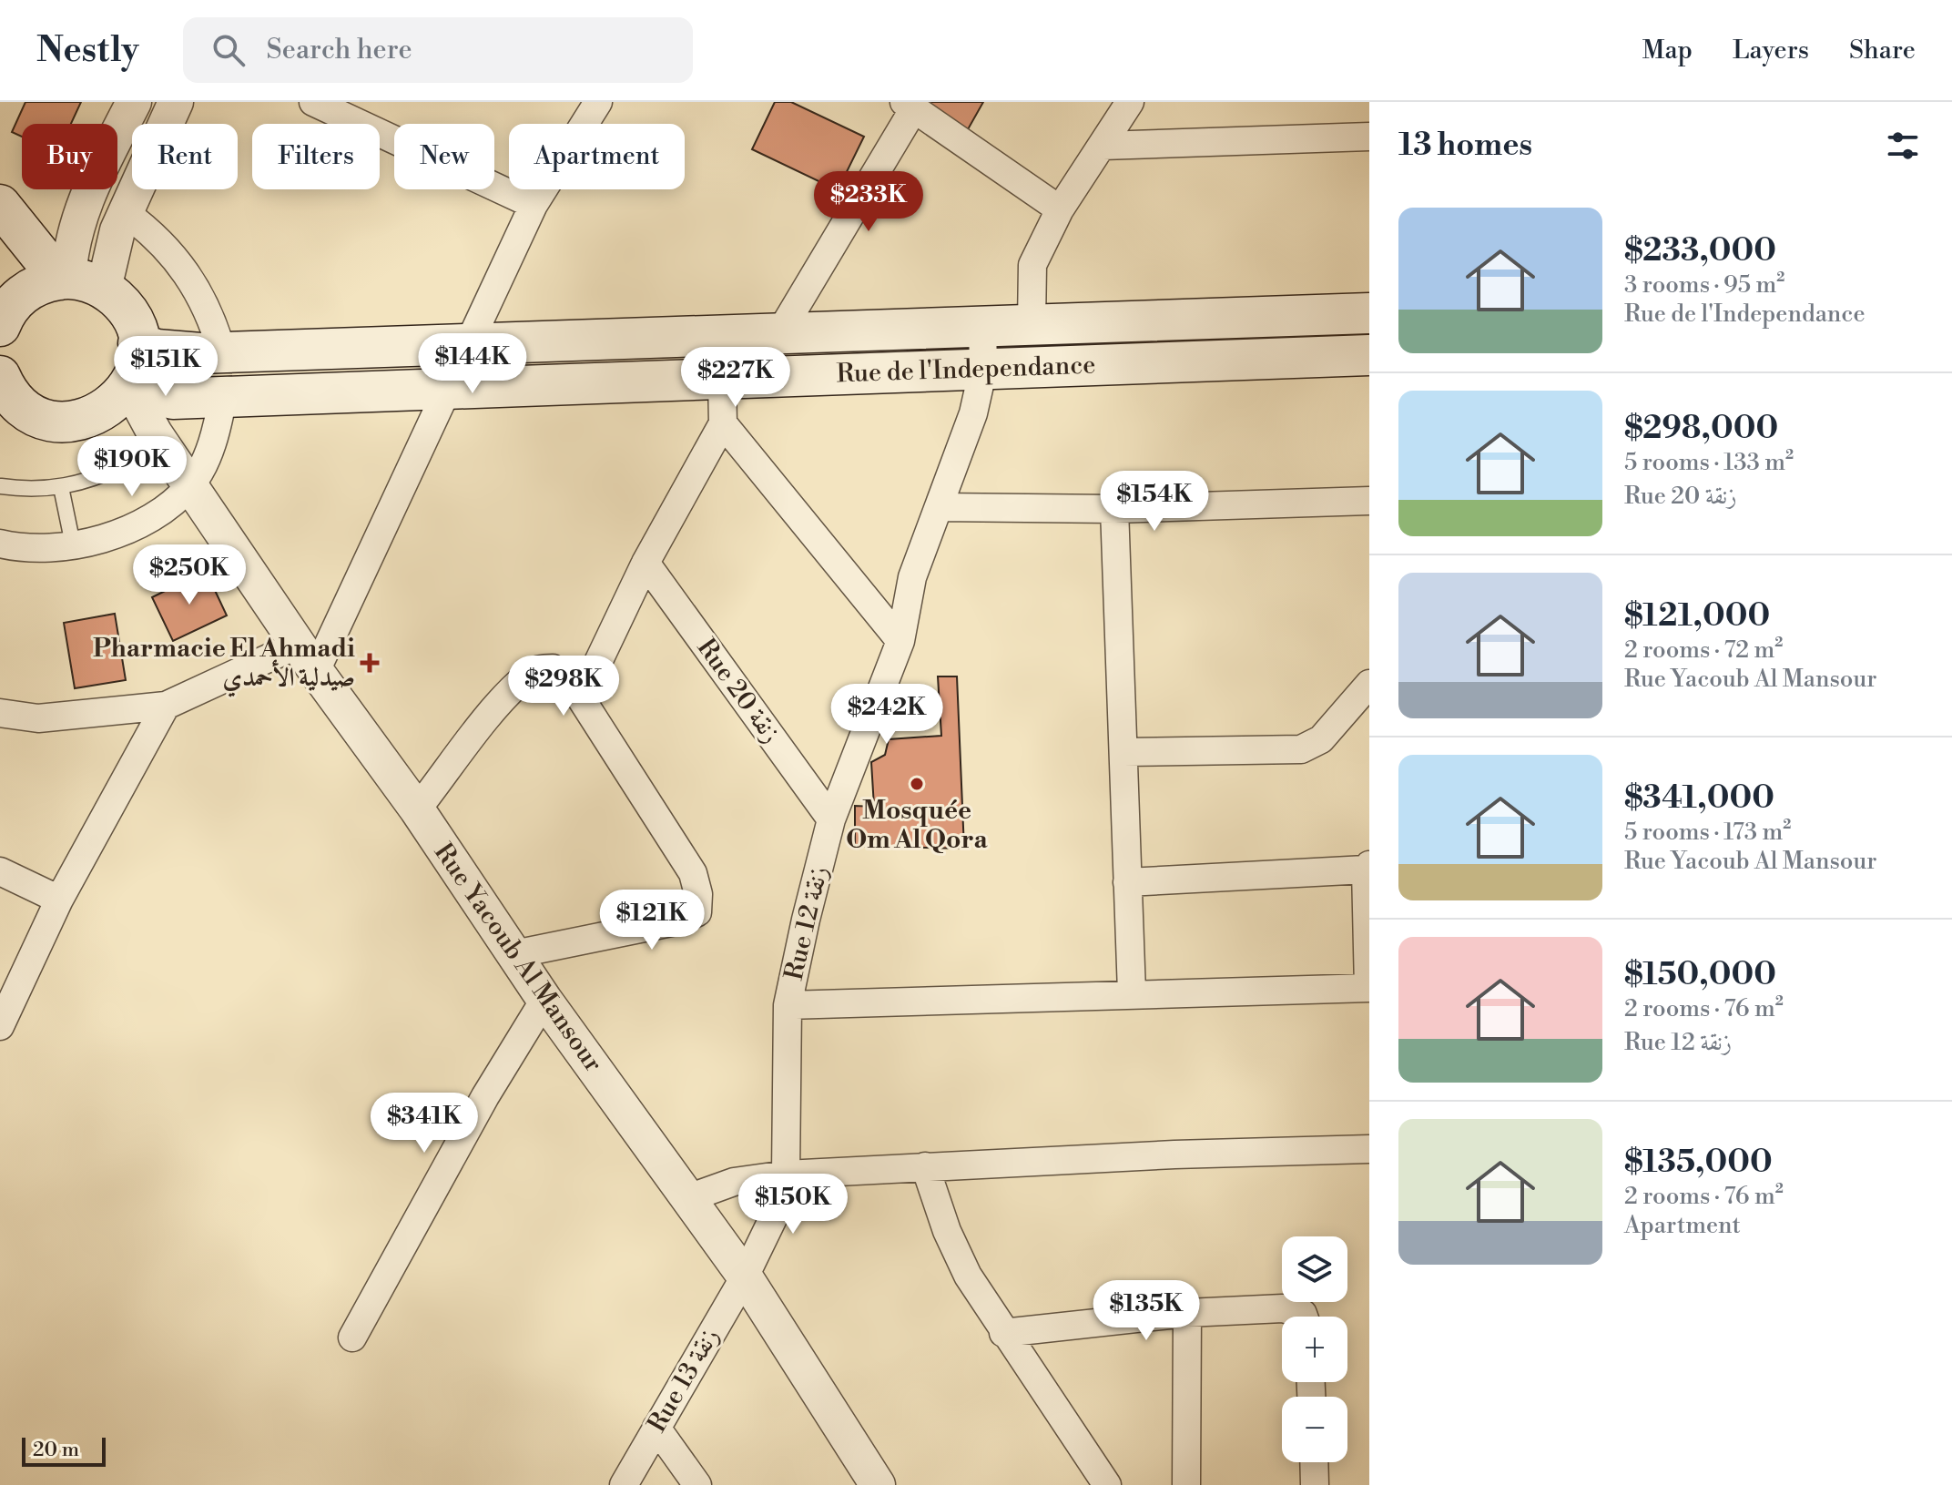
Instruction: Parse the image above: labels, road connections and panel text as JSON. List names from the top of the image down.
{
  "streets": {
    "main road": ["Rue de l'Independance"],
    "street": [
      "Rue 20 زنقة",
      "Rue 12 زنقة",
      "Rue Yacoub Al Mansour",
      "Rue 13 زنقة"
    ]
  },
  "crossings": [
    ["Rue de l'Independance", "Rue 12 زنقة"],
    ["Rue de l'Independance", "Rue Yacoub Al Mansour"],
    ["Rue 20 زنقة", "Rue 12 زنقة"],
    ["Rue 12 زنقة", "Rue Yacoub Al Mansour"],
    ["Rue 12 زنقة", "Rue 13 زنقة"],
    ["Rue Yacoub Al Mansour", "Rue 13 زنقة"]
  ],
  "places": {
    "health": ["Pharmacie El Ahmadi صيدلية الأحمدي"],
    "other": ["Mosquée Om Al Qora"]
  },
  "scale_bar": "20 m",
  "page": {
    "header": "Nestly",
    "search": "Search here",
    "nav": ["Map", "Layers", "Share"],
    "heading": "13 homes",
    "chip": [
      "Buy",
      "Rent",
      "Filters",
      "New",
      "Apartment"
    ],
    "price": [
      "$233K",
      "$144K",
      "$151K",
      "$227K",
      "$190K",
      "$154K",
      "$250K",
      "$298K",
      "$242K",
      "$121K",
      "$341K",
      "$150K",
      "$135K"
    ],
    "list": [
      {
        "name": "$233,000",
        "note": "3 rooms · 95 m² · Rue de l'Independance"
      },
      {
        "name": "$298,000",
        "note": "5 rooms · 133 m² · Rue 20 زنقة"
      },
      {
        "name": "$121,000",
        "note": "2 rooms · 72 m² · Rue Yacoub Al Mansour"
      },
      {
        "name": "$341,000",
        "note": "5 rooms · 173 m² · Rue Yacoub Al Mansour"
      },
      {
        "name": "$150,000",
        "note": "2 rooms · 76 m² · Rue 12 زنقة"
      },
      {
        "name": "$135,000",
        "note": "2 rooms · 76 m² · Apartment"
      }
    ],
    "map_buttons": ["+", "−"],
    "scale": "20 m"
  }
}
